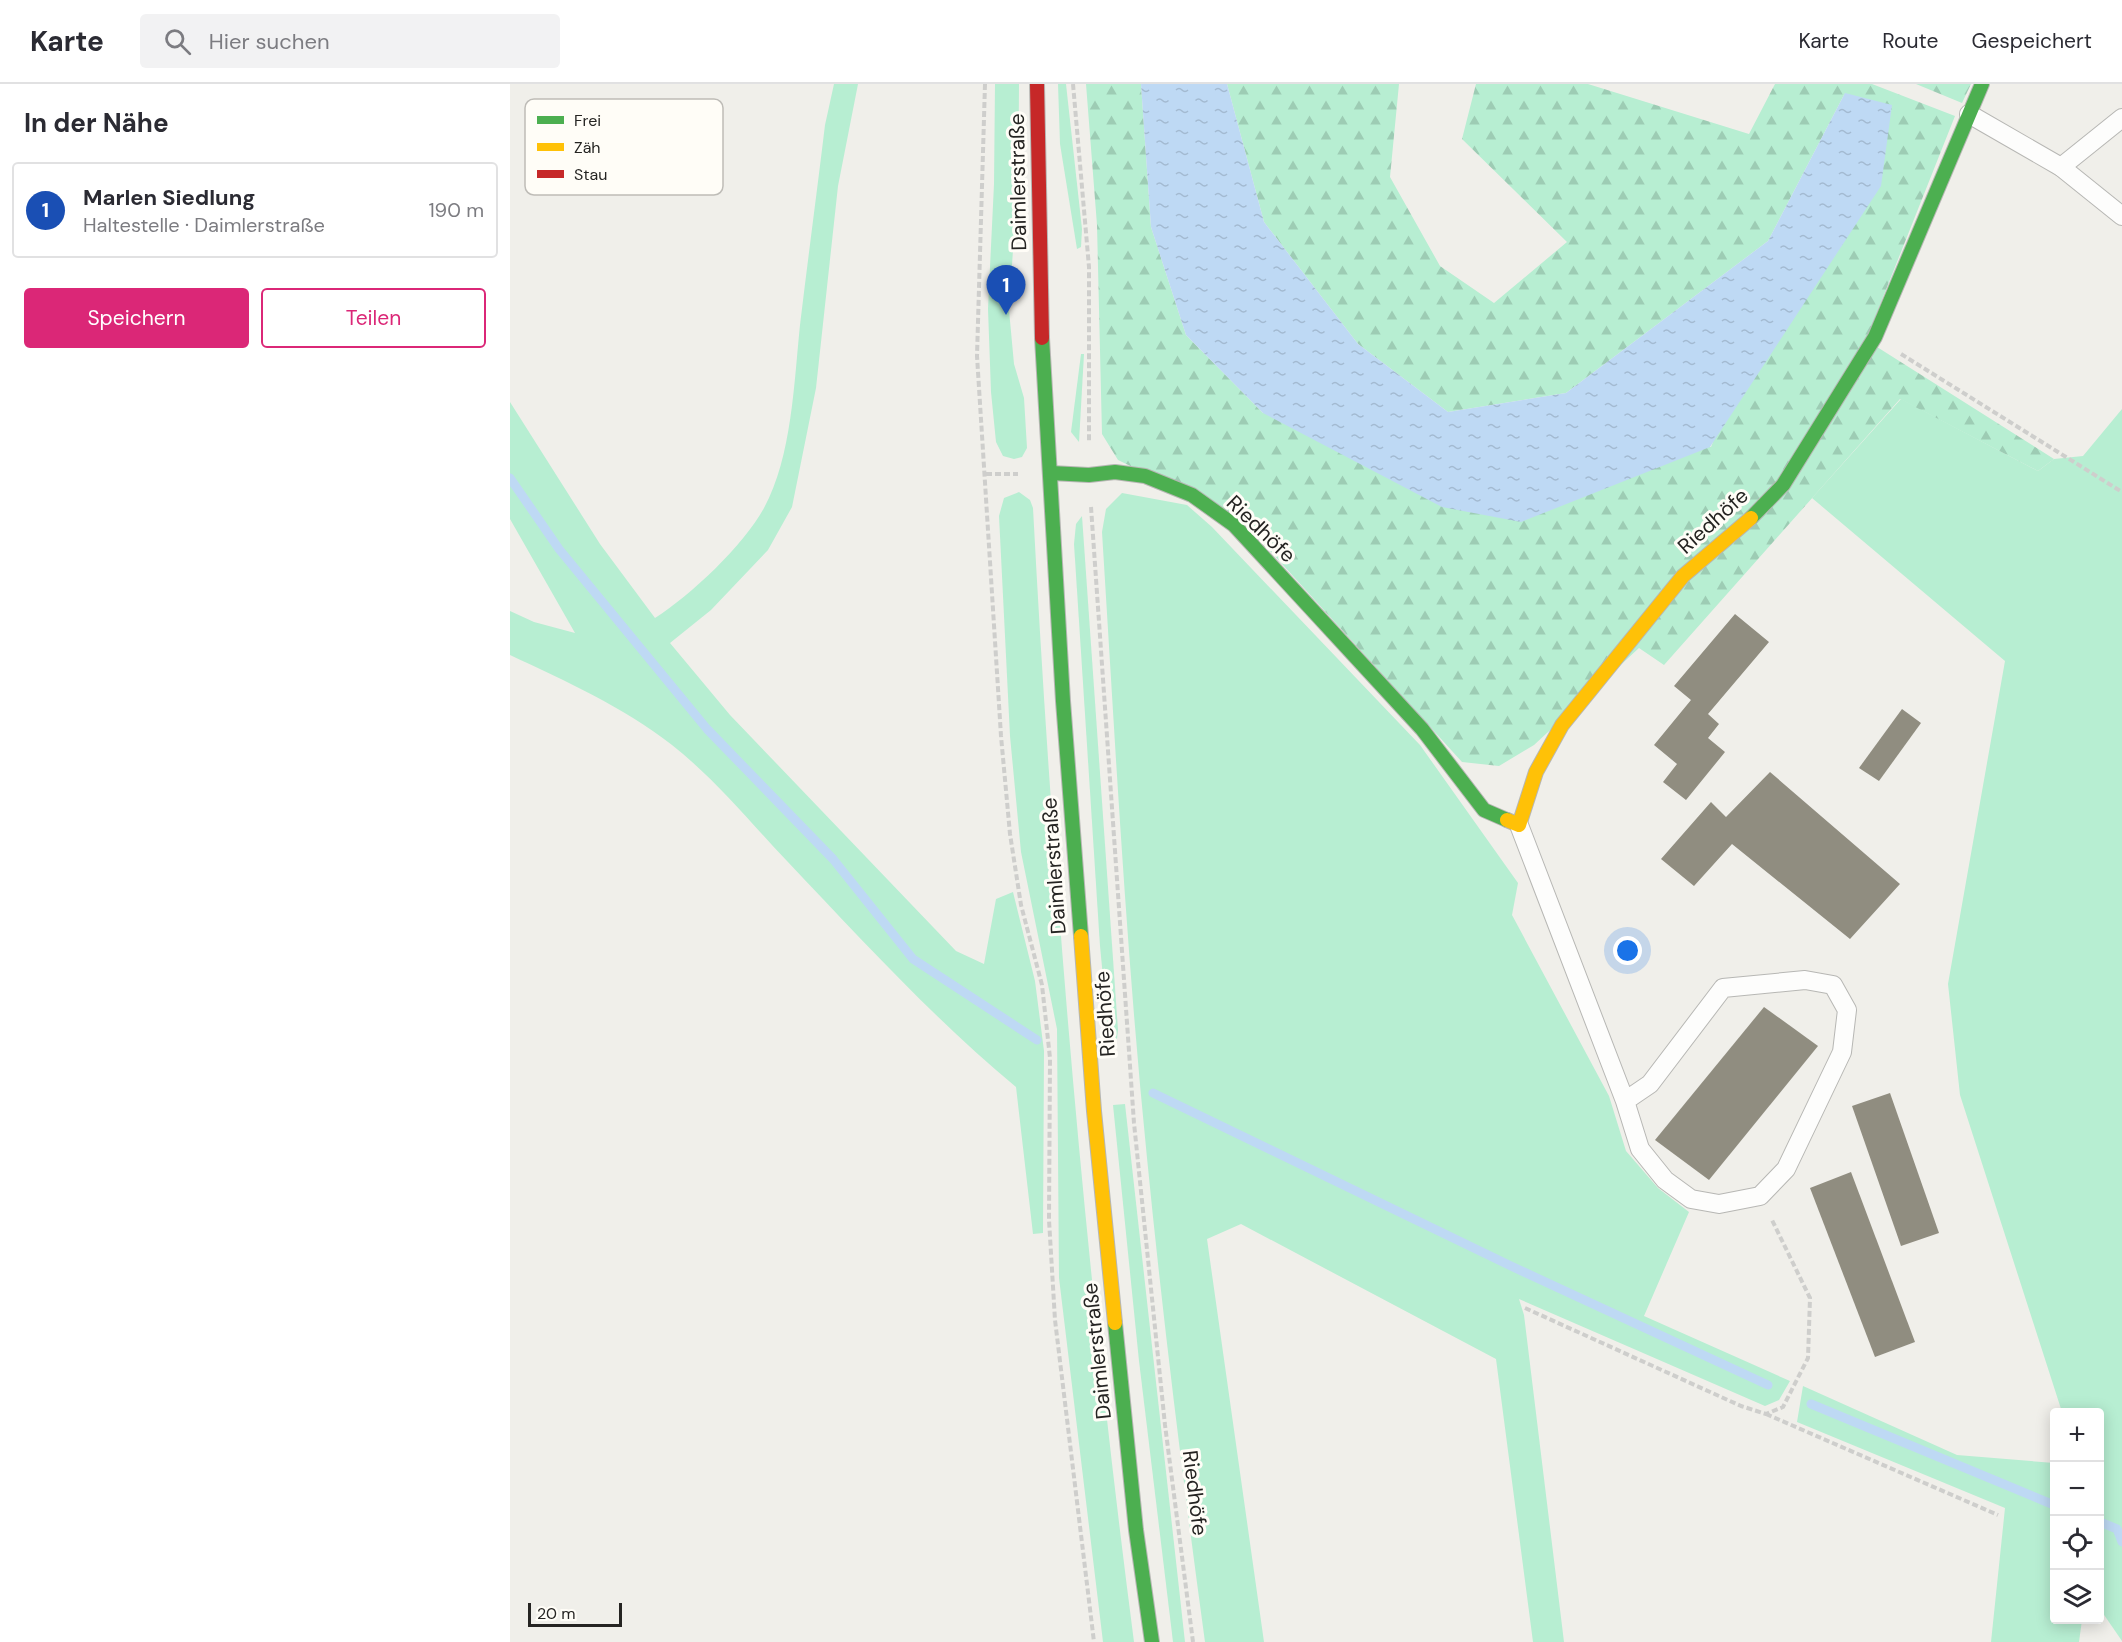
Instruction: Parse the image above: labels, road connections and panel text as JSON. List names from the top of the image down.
{
  "streets": {
    "main road": ["Daimlerstraße", "Riedhöfe"]
  },
  "legend": ["Frei", "Zäh", "Stau"],
  "scale_bar": "20 m",
  "page": {
    "header": "Karte",
    "search": "Hier suchen",
    "nav": ["Karte", "Route", "Gespeichert"],
    "heading": "In der Nähe",
    "list": [
      {
        "mark": "1",
        "name": "Marlen Siedlung",
        "note": "Haltestelle · Daimlerstraße",
        "value": "190 m"
      }
    ],
    "pins": "1",
    "buttons": ["Speichern", "Teilen"],
    "map_buttons": ["+", "−"],
    "scale": "20 m"
  }
}
